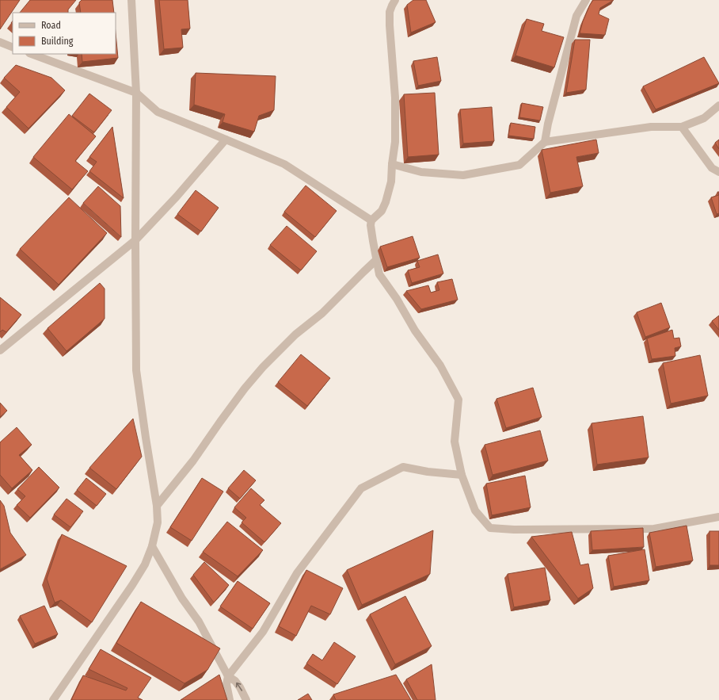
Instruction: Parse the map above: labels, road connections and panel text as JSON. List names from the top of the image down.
{
  "legend": ["Road", "Building"]
}
